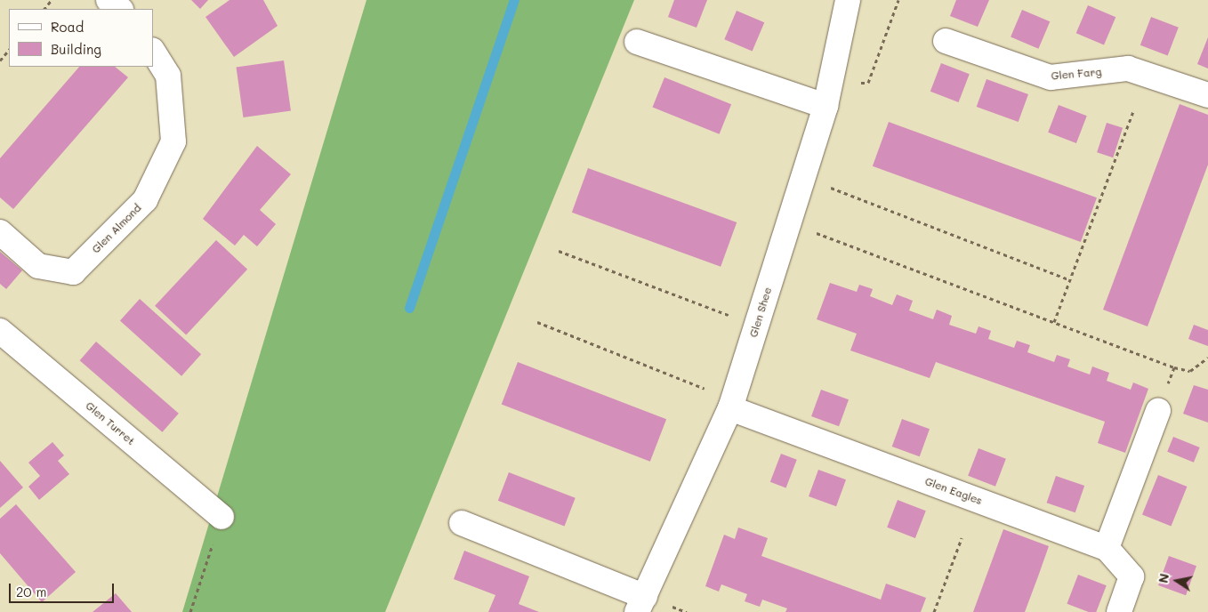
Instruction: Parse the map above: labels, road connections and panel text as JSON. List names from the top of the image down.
{
  "streets": {
    "street": [
      "Glen Farg",
      "Glen Almond",
      "Glen Shee",
      "Glen Turret",
      "Glen Eagles"
    ]
  },
  "crossings": [
    ["Glen Shee", "Glen Eagles"]
  ],
  "legend": ["Road", "Building"],
  "scale_bar": "20 m",
  "north": "left"
}
